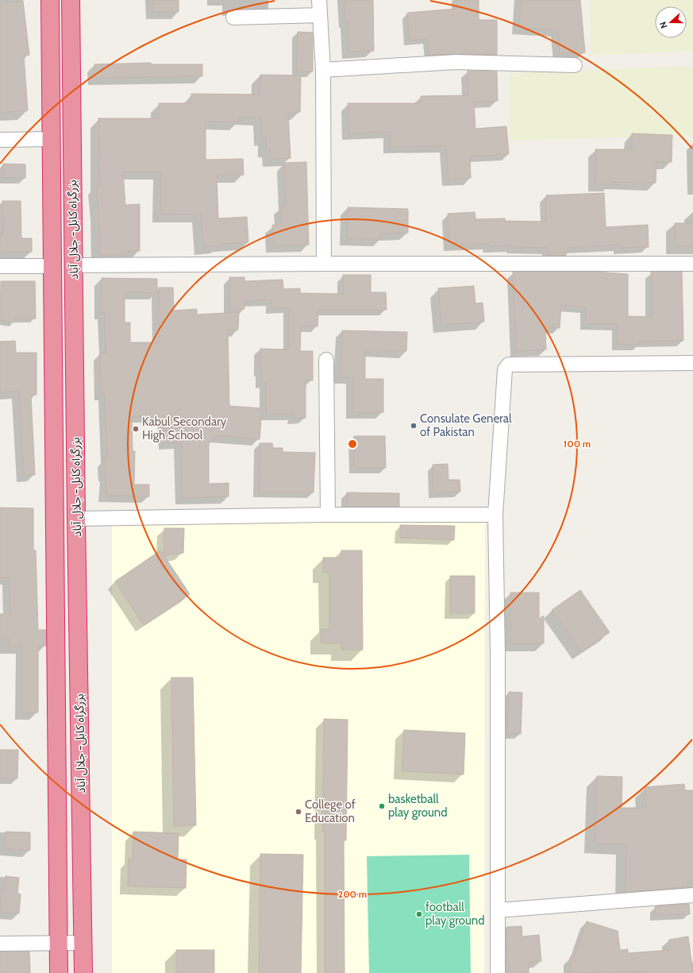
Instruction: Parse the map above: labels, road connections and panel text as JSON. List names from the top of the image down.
{
  "streets": {
    "highway": ["بزرگراه کابل- جلال آباد"]
  },
  "places": [
    "Consulate General of Pakistan",
    "Kabul Secondary High School",
    "basketball play ground",
    "College of Education",
    "football play ground"
  ],
  "north": "left",
  "rings": ["100 m", "200 m"]
}
